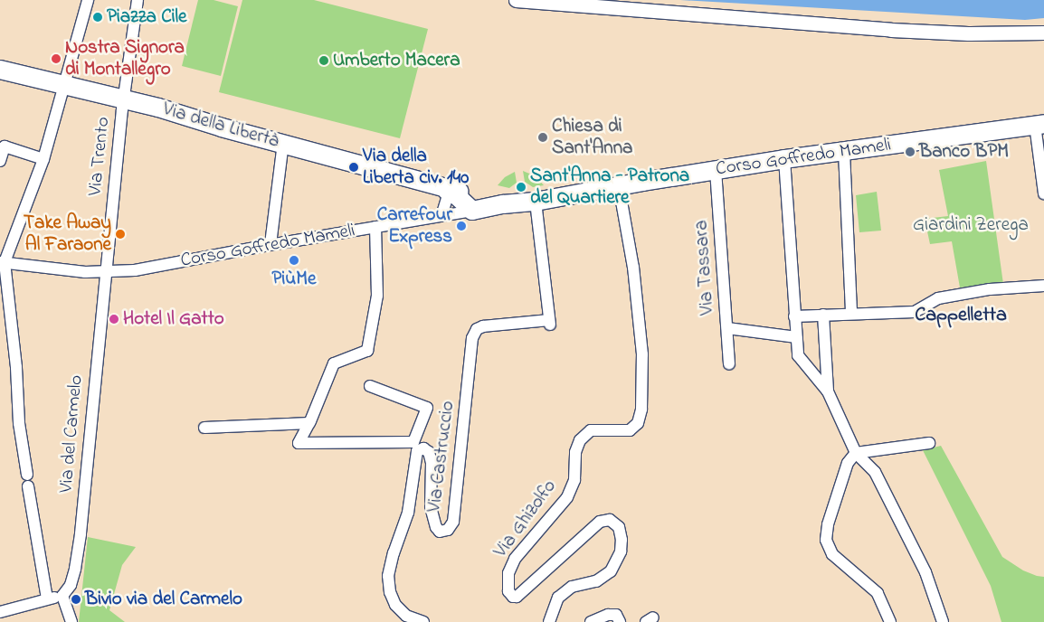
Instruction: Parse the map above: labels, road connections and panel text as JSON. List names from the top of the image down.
{
  "streets": {
    "main road": ["Via della Libertà", "Corso Goffredo Mameli"],
    "street": [
      "Via Trento",
      "Via Tassara",
      "Via del Carmelo",
      "Via Castruccio",
      "Via Ghizolfo"
    ]
  },
  "crossings": [
    ["Via della Libertà", "Via Trento"],
    ["Via della Libertà", "Corso Goffredo Mameli"],
    ["Via Trento", "Corso Goffredo Mameli"],
    ["Via Trento", "Via del Carmelo"],
    ["Corso Goffredo Mameli", "Via Tassara"],
    ["Corso Goffredo Mameli", "Via del Carmelo"],
    ["Corso Goffredo Mameli", "Via Castruccio"],
    ["Corso Goffredo Mameli", "Via Ghizolfo"]
  ],
  "districts": ["Cappelletta"],
  "parks": ["Giardini Zerega"],
  "places": [
    "Piazza Cile",
    "Nostra Signora di Montallegro",
    "Umberto Macera",
    "Chiesa di Sant'Anna",
    "Banco BPM",
    "Via della Liberta civ. 140",
    "Sant'Anna - Patrona del Quartiere",
    "Carrefour Express",
    "Take Away Al Faraone",
    "PiùMe",
    "Hotel Il Gatto",
    "Bivio via del Carmelo"
  ]
}
